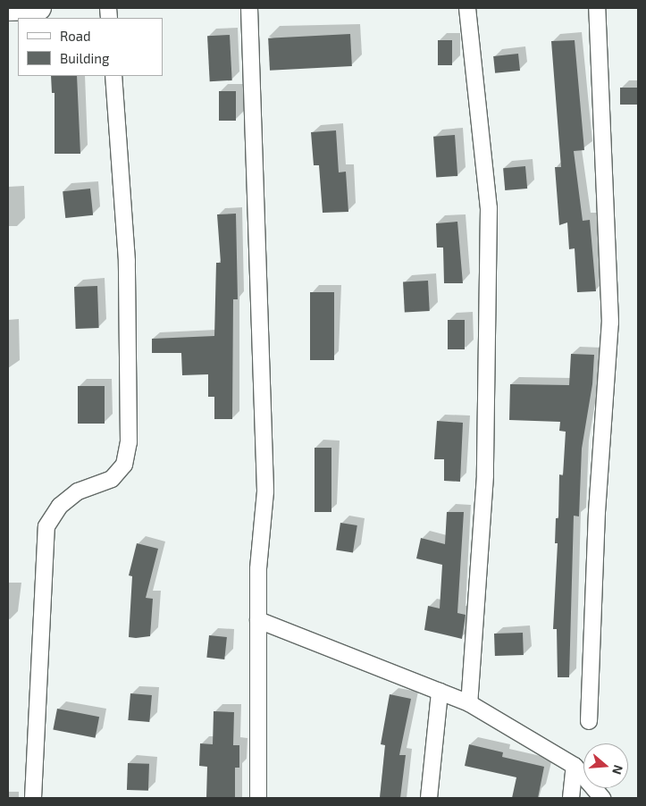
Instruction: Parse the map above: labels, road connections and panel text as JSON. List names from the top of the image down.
{
  "legend": ["Road", "Building"],
  "north": "right"
}
